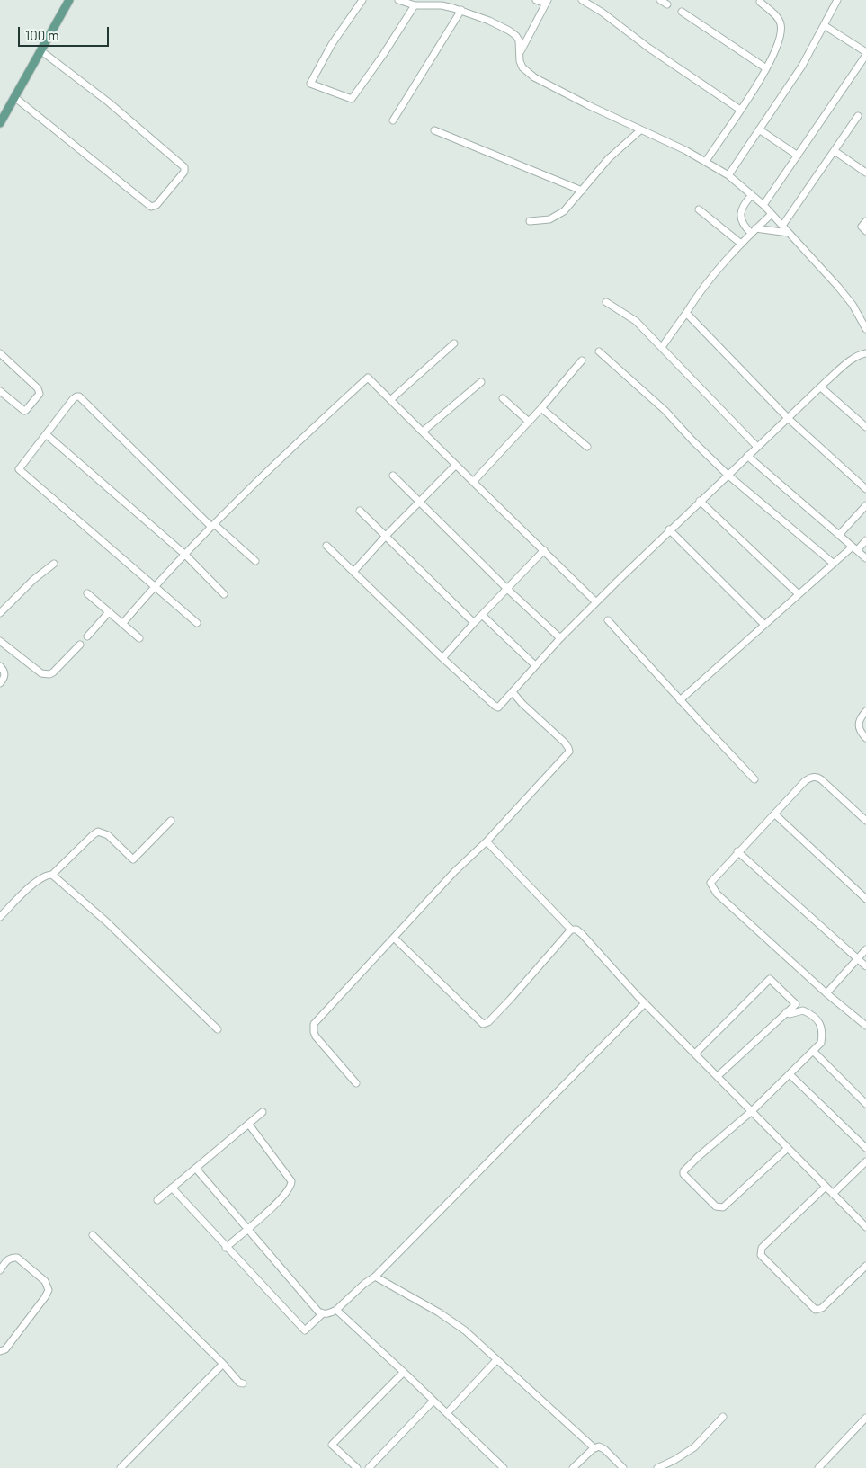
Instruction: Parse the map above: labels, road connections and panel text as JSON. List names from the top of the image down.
{
  "scale_bar": "100 m"
}
